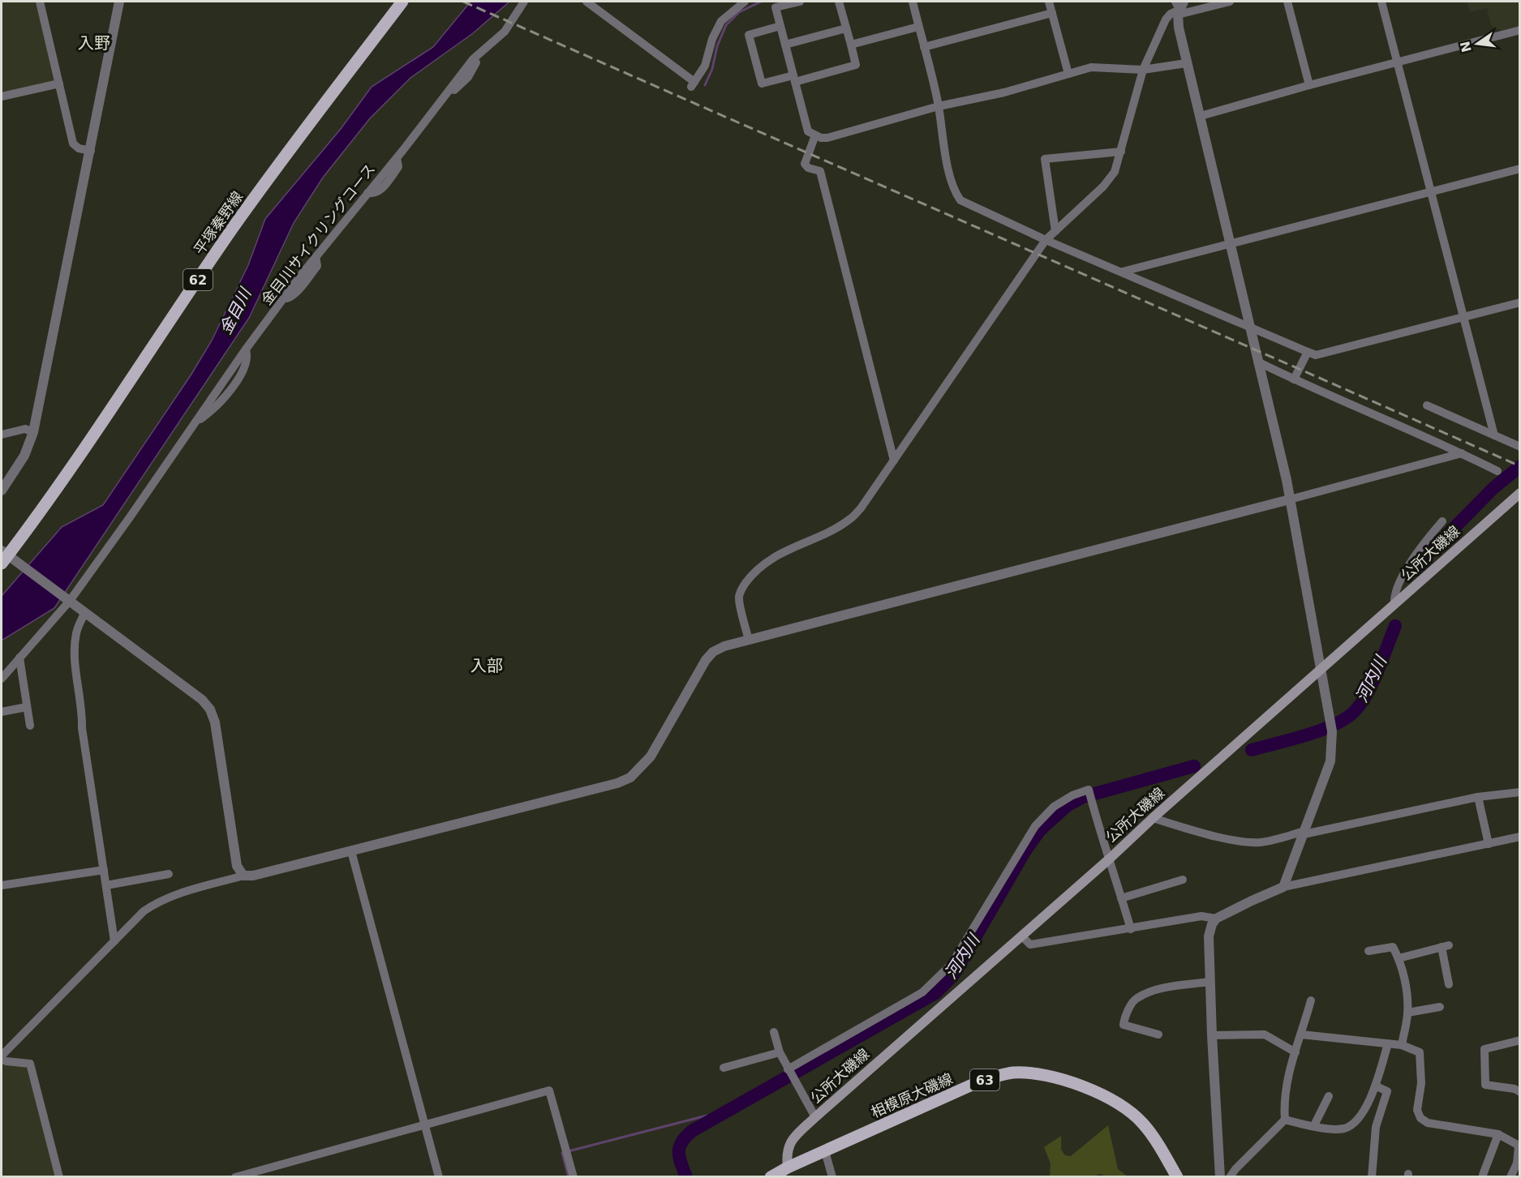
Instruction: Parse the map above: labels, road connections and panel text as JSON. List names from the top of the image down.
{
  "streets": {
    "main road": [
      "平塚秦野線",
      "62",
      "公所大磯線",
      "63",
      "相模原大磯線"
    ],
    "street": ["金目川サイクリングコース"]
  },
  "crossings": [
    ["公所大磯線", "相模原大磯線"]
  ],
  "districts": ["入野", "入部"],
  "water": ["金目川", "河内川"],
  "north": "left"
}
